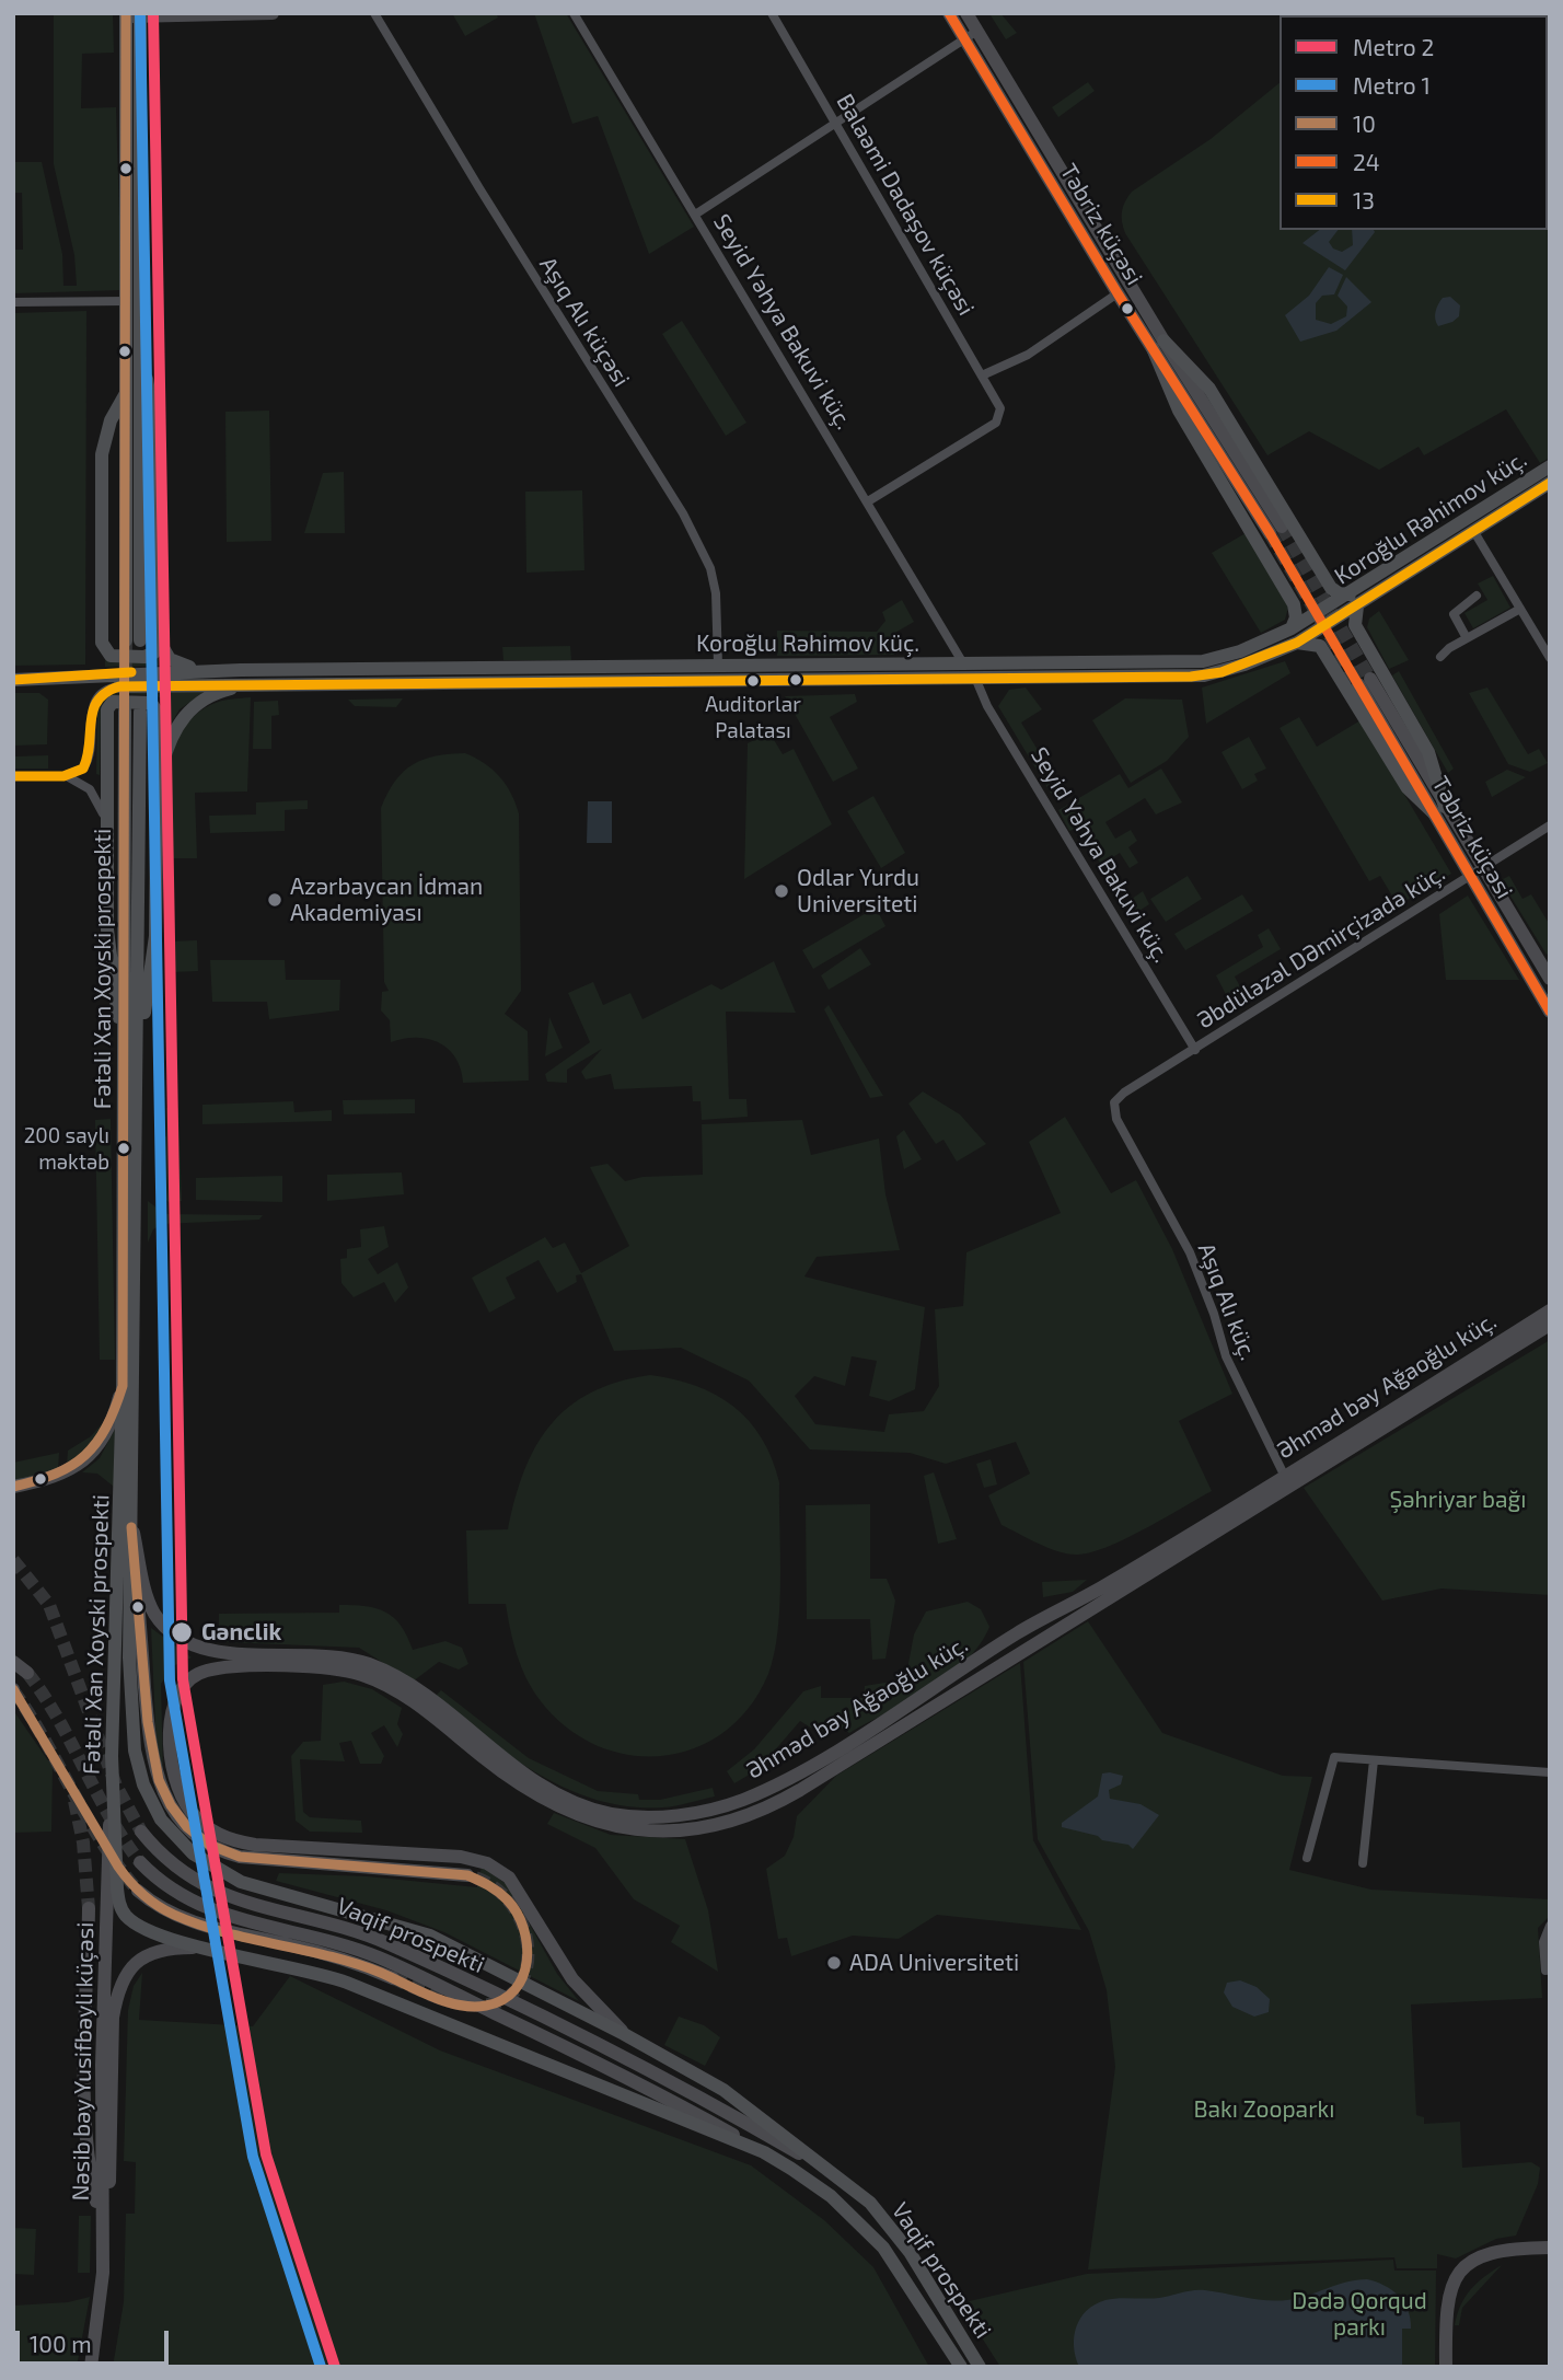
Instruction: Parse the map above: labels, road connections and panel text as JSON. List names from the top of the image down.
{
  "streets": {
    "main road": ["Koroğlu Rəhimov küç.", "Fətəli Xan Xoyski prospekti", "Vaqif prospekti"],
    "street": [
      "Balaəmi Dadaşov küçəsi",
      "Təbriz küçəsi",
      "Aşıq Alı küçəsi",
      "Seyid Yəhya Bakuvi küç.",
      "Əbdüləzəl DƏmirçizadə küç.",
      "Aşıq Alı küç.",
      "Əhməd bəy Ağaoğlu küç.",
      "Nəsib bəy Yusifbəyli küçəsi"
    ]
  },
  "crossings": [
    ["Balaəmi Dadaşov küçəsi", "Seyid Yəhya Bakuvi küç."],
    ["Təbriz küçəsi", "Əbdüləzəl DƏmirçizadə küç."],
    ["Aşıq Alı küçəsi", "Koroğlu Rəhimov küç."],
    ["Seyid Yəhya Bakuvi küç.", "Koroğlu Rəhimov küç."],
    ["Seyid Yəhya Bakuvi küç.", "Əbdüləzəl DƏmirçizadə küç."],
    ["Əbdüləzəl DƏmirçizadə küç.", "Aşıq Alı küç."],
    ["Fətəli Xan Xoyski prospekti", "Əhməd bəy Ağaoğlu küç."],
    ["Fətəli Xan Xoyski prospekti", "Vaqif prospekti"],
    ["Fətəli Xan Xoyski prospekti", "Nəsib bəy Yusifbəyli küçəsi"],
    ["Aşıq Alı küç.", "Əhməd bəy Ağaoğlu küç."],
    ["Əhməd bəy Ağaoğlu küç.", "Vaqif prospekti"]
  ],
  "parks": ["Şəhriyar bağı", "Bakı Zooparkı", "Dədə Qorqud parkı"],
  "places": [
    "Auditorlar Palatası",
    "Odlar Yurdu Universiteti",
    "Azərbaycan İdman Akademiyası",
    "200 saylı məktəb",
    "Gənclik",
    "ADA Universiteti"
  ],
  "lines": [
    "metro line 2",
    "metro line 1",
    "transit line 10",
    "transit line 24",
    "transit line 13"
  ],
  "legend": [
    "Metro 2",
    "Metro 1",
    "10",
    "24",
    "13"
  ],
  "scale_bar": "100 m"
}
